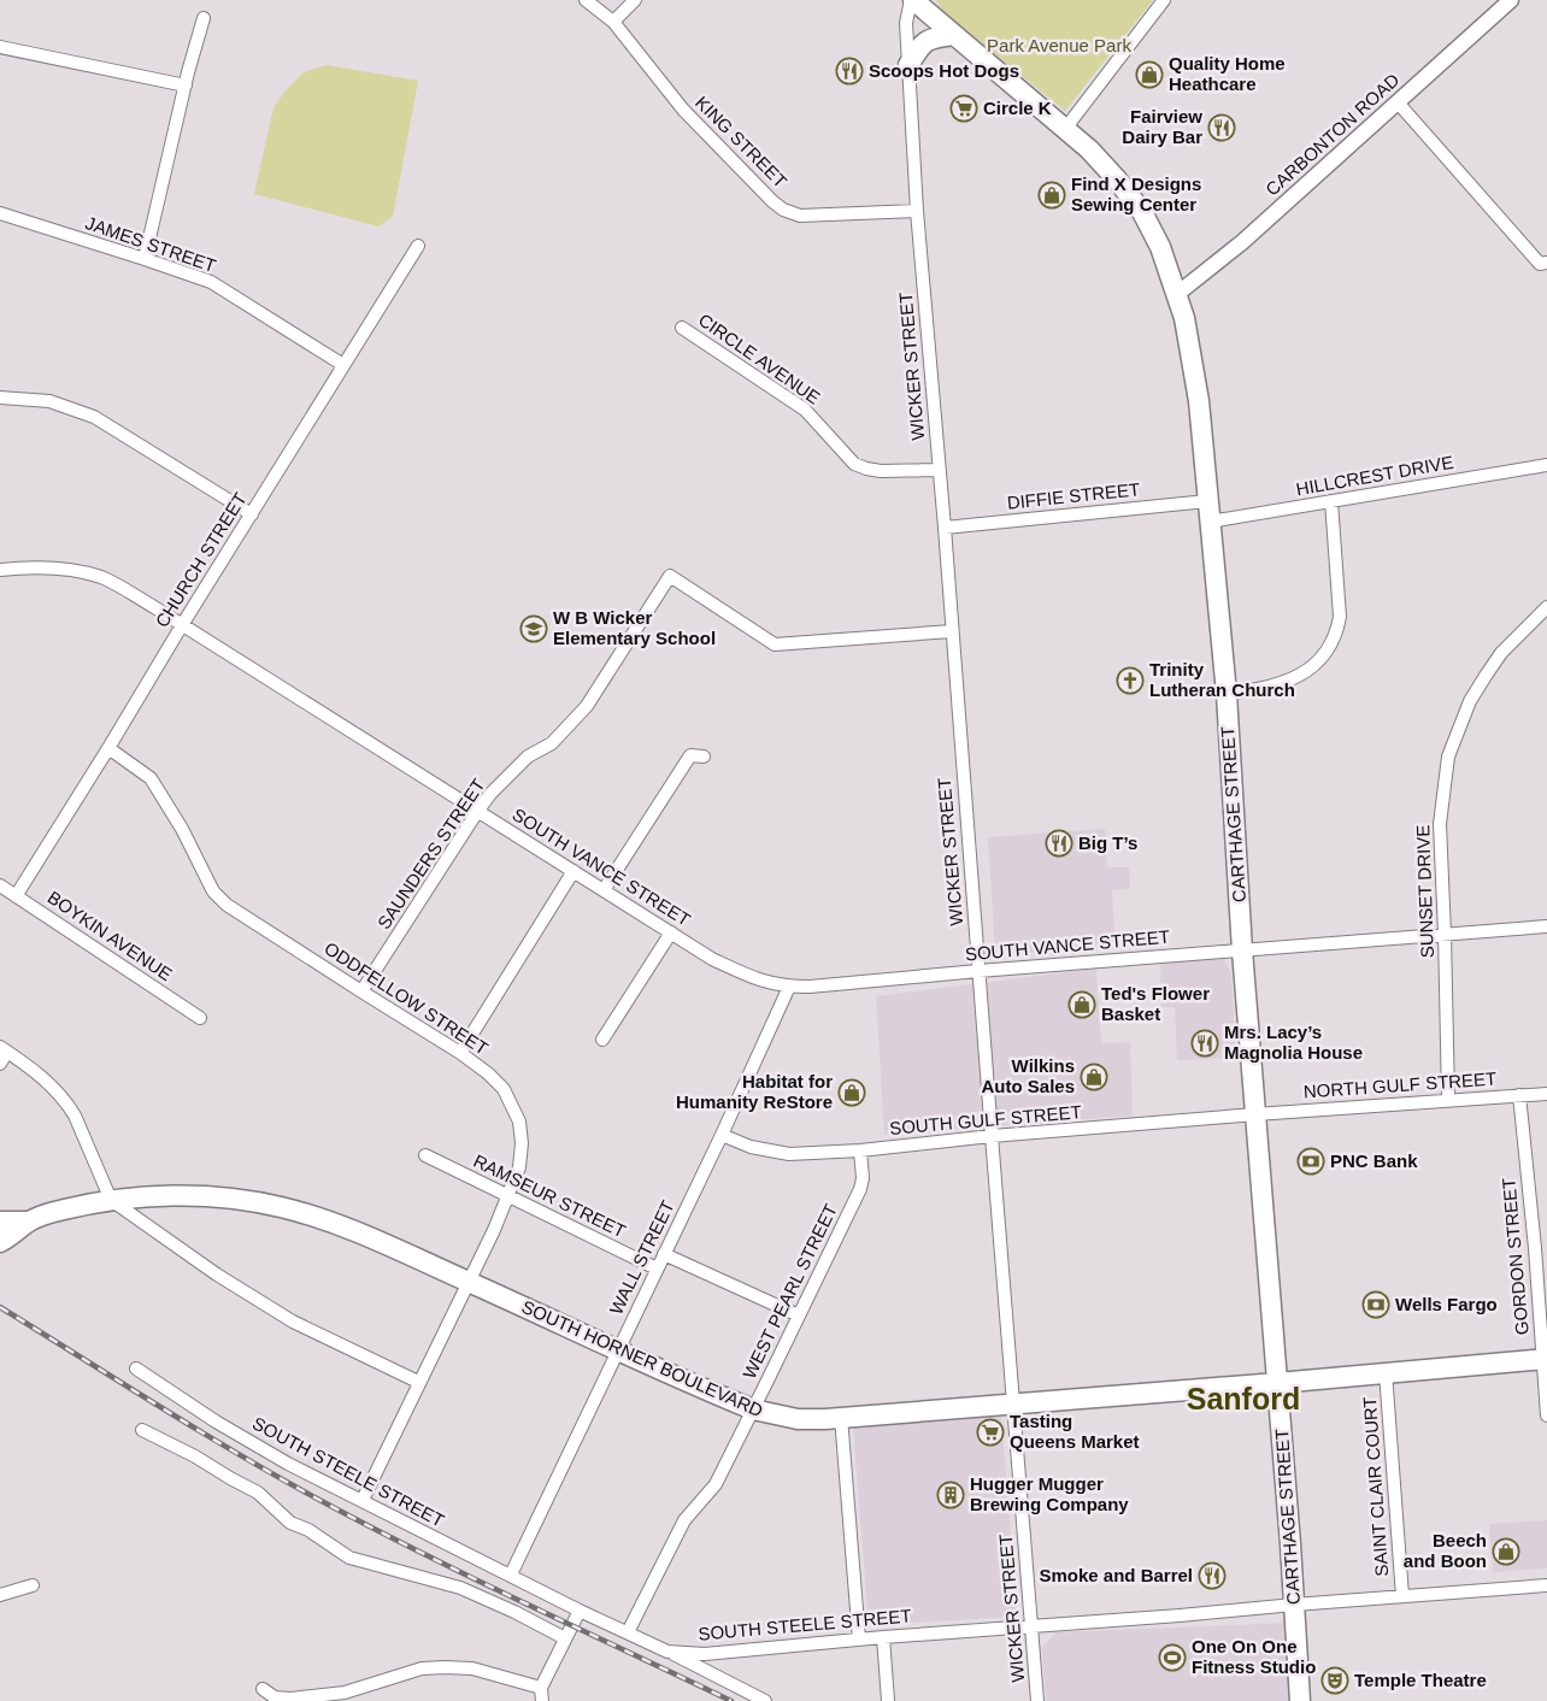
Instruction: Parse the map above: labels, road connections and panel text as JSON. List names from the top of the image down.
{
  "streets": {
    "main road": ["CARTHAGE STREET", "SOUTH HORNER BOULEVARD"],
    "street": [
      "CARBONTON ROAD",
      "KING STREET",
      "JAMES STREET",
      "CIRCLE AVENUE",
      "WICKER STREET",
      "HILLCREST DRIVE",
      "DIFFIE STREET",
      "CHURCH STREET",
      "SAUNDERS STREET",
      "SOUTH VANCE STREET",
      "SUNSET DRIVE",
      "BOYKIN AVENUE",
      "ODDFELLOW STREET",
      "NORTH GULF STREET",
      "SOUTH GULF STREET",
      "RAMSEUR STREET",
      "GORDON STREET",
      "WALL STREET",
      "WEST PEARL STREET",
      "SOUTH STEELE STREET",
      "SAINT CLAIR COURT"
    ]
  },
  "crossings": [
    ["CARBONTON ROAD", "CARTHAGE STREET"],
    ["KING STREET", "WICKER STREET"],
    ["JAMES STREET", "CHURCH STREET"],
    ["CIRCLE AVENUE", "WICKER STREET"],
    ["WICKER STREET", "DIFFIE STREET"],
    ["WICKER STREET", "CARTHAGE STREET"],
    ["WICKER STREET", "SAUNDERS STREET"],
    ["WICKER STREET", "SOUTH VANCE STREET"],
    ["WICKER STREET", "SOUTH GULF STREET"],
    ["WICKER STREET", "SOUTH HORNER BOULEVARD"],
    ["WICKER STREET", "SOUTH STEELE STREET"],
    ["HILLCREST DRIVE", "CARTHAGE STREET"],
    ["DIFFIE STREET", "CARTHAGE STREET"],
    ["CHURCH STREET", "SOUTH VANCE STREET"],
    ["CHURCH STREET", "BOYKIN AVENUE"],
    ["CHURCH STREET", "ODDFELLOW STREET"],
    ["CARTHAGE STREET", "SOUTH VANCE STREET"],
    ["CARTHAGE STREET", "NORTH GULF STREET"],
    ["CARTHAGE STREET", "SOUTH GULF STREET"],
    ["CARTHAGE STREET", "SOUTH HORNER BOULEVARD"],
    ["CARTHAGE STREET", "SOUTH STEELE STREET"],
    ["SAUNDERS STREET", "SOUTH VANCE STREET"],
    ["SAUNDERS STREET", "ODDFELLOW STREET"],
    ["SOUTH VANCE STREET", "SUNSET DRIVE"],
    ["SOUTH VANCE STREET", "WALL STREET"],
    ["SUNSET DRIVE", "NORTH GULF STREET"],
    ["ODDFELLOW STREET", "RAMSEUR STREET"],
    ["ODDFELLOW STREET", "SOUTH HORNER BOULEVARD"],
    ["ODDFELLOW STREET", "SOUTH STEELE STREET"],
    ["NORTH GULF STREET", "SOUTH GULF STREET"],
    ["NORTH GULF STREET", "GORDON STREET"],
    ["SOUTH GULF STREET", "WALL STREET"],
    ["SOUTH GULF STREET", "WEST PEARL STREET"],
    ["RAMSEUR STREET", "WALL STREET"],
    ["GORDON STREET", "SOUTH HORNER BOULEVARD"],
    ["WALL STREET", "SOUTH HORNER BOULEVARD"],
    ["WALL STREET", "SOUTH STEELE STREET"],
    ["WEST PEARL STREET", "SOUTH HORNER BOULEVARD"],
    ["WEST PEARL STREET", "SOUTH STEELE STREET"],
    ["SOUTH HORNER BOULEVARD", "SAINT CLAIR COURT"],
    ["SOUTH STEELE STREET", "SAINT CLAIR COURT"]
  ],
  "districts": ["Sanford"],
  "parks": ["Park Avenue Park"],
  "places": {
    "restaurant": [
      "Scoops Hot Dogs",
      "Fairview Dairy Bar",
      "Big T’s",
      "Mrs. Lacy’s Magnolia House",
      "Smoke and Barrel"
    ],
    "shop": [
      "Quality Home Heathcare",
      "Find X Designs Sewing Center",
      "Ted's Flower Basket",
      "Wilkins Auto Sales",
      "Habitat for Humanity ReStore",
      "Beech and Boon"
    ],
    "supermarket": ["Circle K", "Tasting Queens Market"],
    "school or university": ["W B Wicker Elementary School"],
    "church": ["Trinity Lutheran Church"],
    "bank": ["PNC Bank", "Wells Fargo"],
    "building": ["Hugger Mugger Brewing Company"],
    "sports": ["One On One Fitness Studio"],
    "theatre": ["Temple Theatre"]
  }
}
